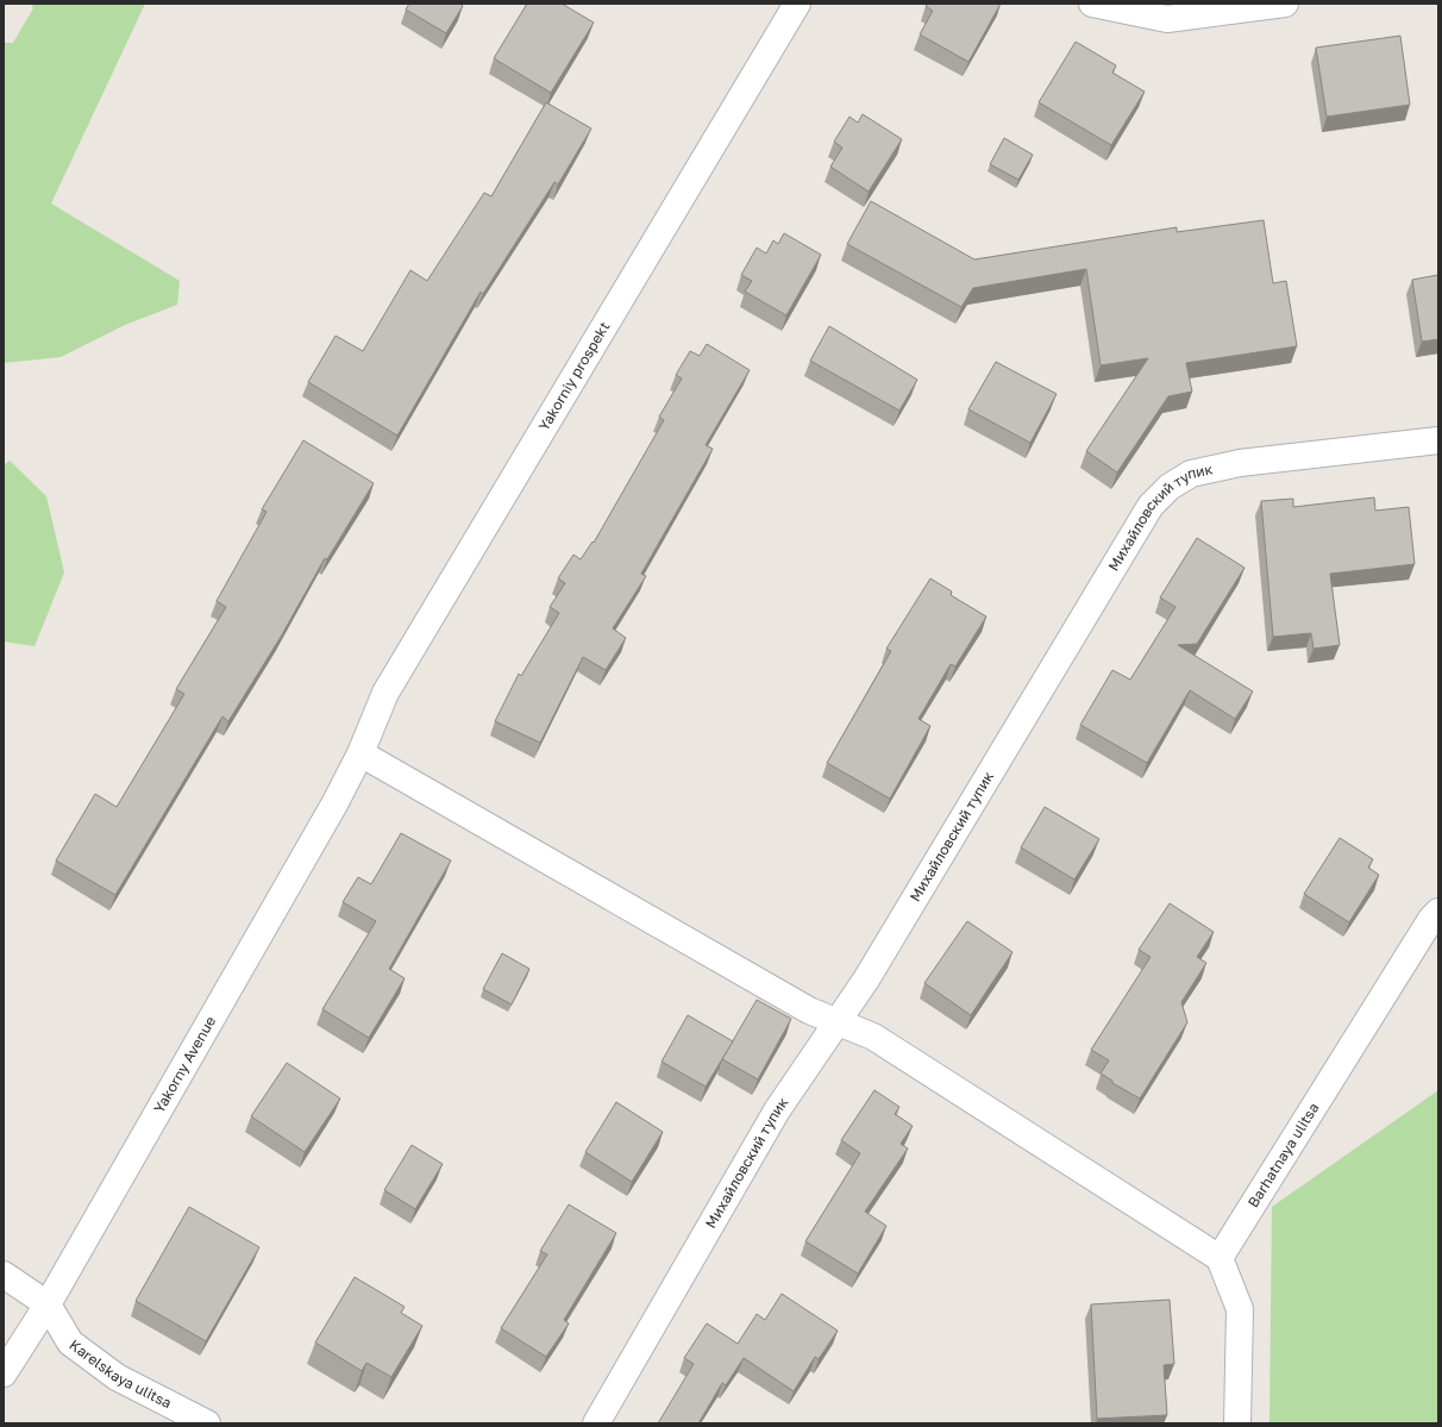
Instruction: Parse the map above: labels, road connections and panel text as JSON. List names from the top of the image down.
{
  "streets": {
    "street": [
      "Yakorniy prospekt",
      "Михайловский тупик",
      "Yakorny Avenue",
      "Barhatnaya ulitsa",
      "Karelskaya ulitsa"
    ]
  },
  "crossings": [
    ["Yakorniy prospekt", "Yakorny Avenue"],
    ["Yakorny Avenue", "Karelskaya ulitsa"]
  ]
}
